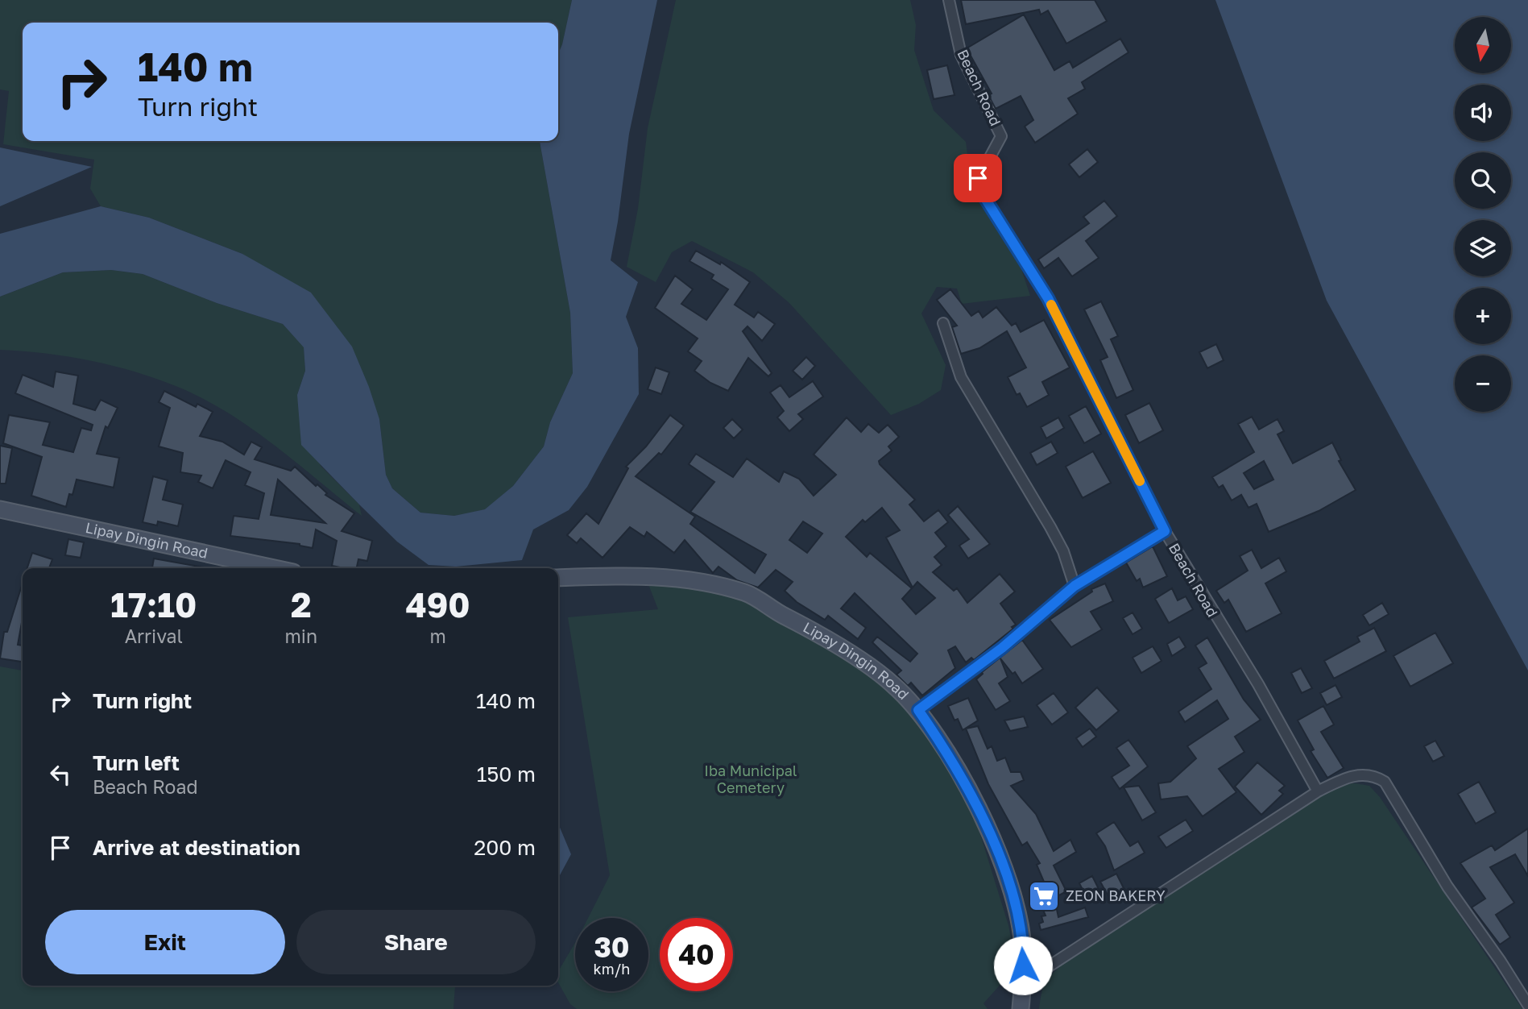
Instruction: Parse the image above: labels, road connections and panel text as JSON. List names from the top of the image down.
{
  "streets": {
    "street": ["Beach Road", "Lipay Dingin Road"]
  },
  "parks": ["Iba Municipal Cemetery"],
  "places": {
    "supermarket": ["ZEON BAKERY"]
  },
  "north": "bottom",
  "page": {
    "map_buttons": ["+", "−"],
    "turn": ["140 m", "Turn right"],
    "eta": [
      "17:10",
      "Arrival",
      "2",
      "min",
      "490",
      "m"
    ],
    "list": [
      {
        "name": "Turn right",
        "value": "140 m"
      },
      {
        "name": "Turn left",
        "note": "Beach Road",
        "value": "150 m"
      },
      {
        "name": "Arrive at destination",
        "value": "200 m"
      }
    ],
    "buttons": ["Exit", "Share"],
    "speed": "30 km/h",
    "limit": "40"
  }
}
